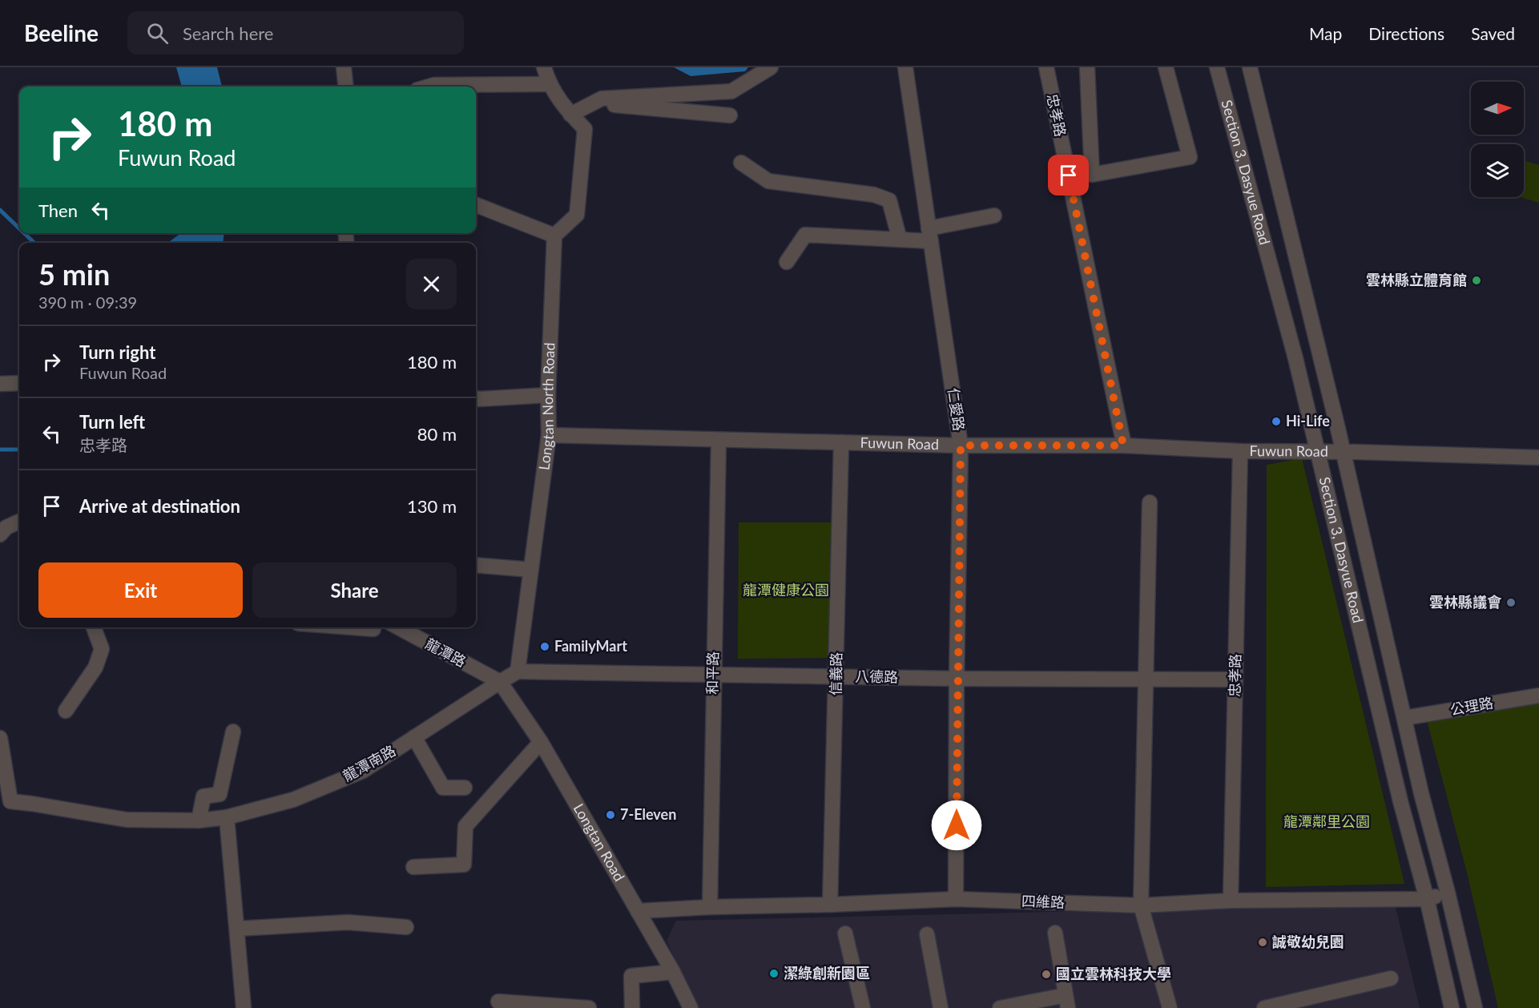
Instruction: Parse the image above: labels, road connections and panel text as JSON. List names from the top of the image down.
{
  "streets": {
    "street": [
      "忠孝路",
      "Section 3, Dasyue Road",
      "Longtan North Road",
      "仁愛路",
      "Fuwun Road",
      "龍潭路",
      "和平路",
      "信義路",
      "八德路",
      "公理路",
      "龍潭南路",
      "Longtan Road",
      "四維路"
    ]
  },
  "crossings": [
    ["忠孝路", "Fuwun Road"],
    ["忠孝路", "八德路"],
    ["忠孝路", "四維路"],
    ["Section 3, Dasyue Road", "Fuwun Road"],
    ["Section 3, Dasyue Road", "公理路"],
    ["Section 3, Dasyue Road", "四維路"],
    ["Longtan North Road", "Fuwun Road"],
    ["Longtan North Road", "八德路"],
    ["仁愛路", "Fuwun Road"],
    ["仁愛路", "八德路"],
    ["仁愛路", "四維路"],
    ["Fuwun Road", "和平路"],
    ["Fuwun Road", "信義路"],
    ["龍潭路", "龍潭南路"],
    ["龍潭路", "Longtan Road"],
    ["和平路", "八德路"],
    ["和平路", "四維路"],
    ["信義路", "八德路"],
    ["信義路", "四維路"],
    ["龍潭南路", "Longtan Road"],
    ["Longtan Road", "四維路"]
  ],
  "parks": ["龍潭健康公園", "龍潭鄰里公園"],
  "places": [
    "雲林縣立體育館",
    "Hi-Life",
    "雲林縣議會",
    "FamilyMart",
    "7-Eleven",
    "誠敬幼兒園",
    "潔綠創新園區",
    "國立雲林科技大學"
  ],
  "north": "right",
  "page": {
    "header": "Beeline",
    "search": "Search here",
    "nav": ["Map", "Directions", "Saved"],
    "turn": ["180 m", "Fuwun Road"],
    "then": "Then",
    "heading": ["5 min", "390 m · 09:39"],
    "list": [
      {
        "name": "Turn right",
        "note": "Fuwun Road",
        "value": "180 m"
      },
      {
        "name": "Turn left",
        "note": "忠孝路",
        "value": "80 m"
      },
      {
        "name": "Arrive at destination",
        "value": "130 m"
      }
    ],
    "buttons": ["Exit", "Share"]
  }
}
